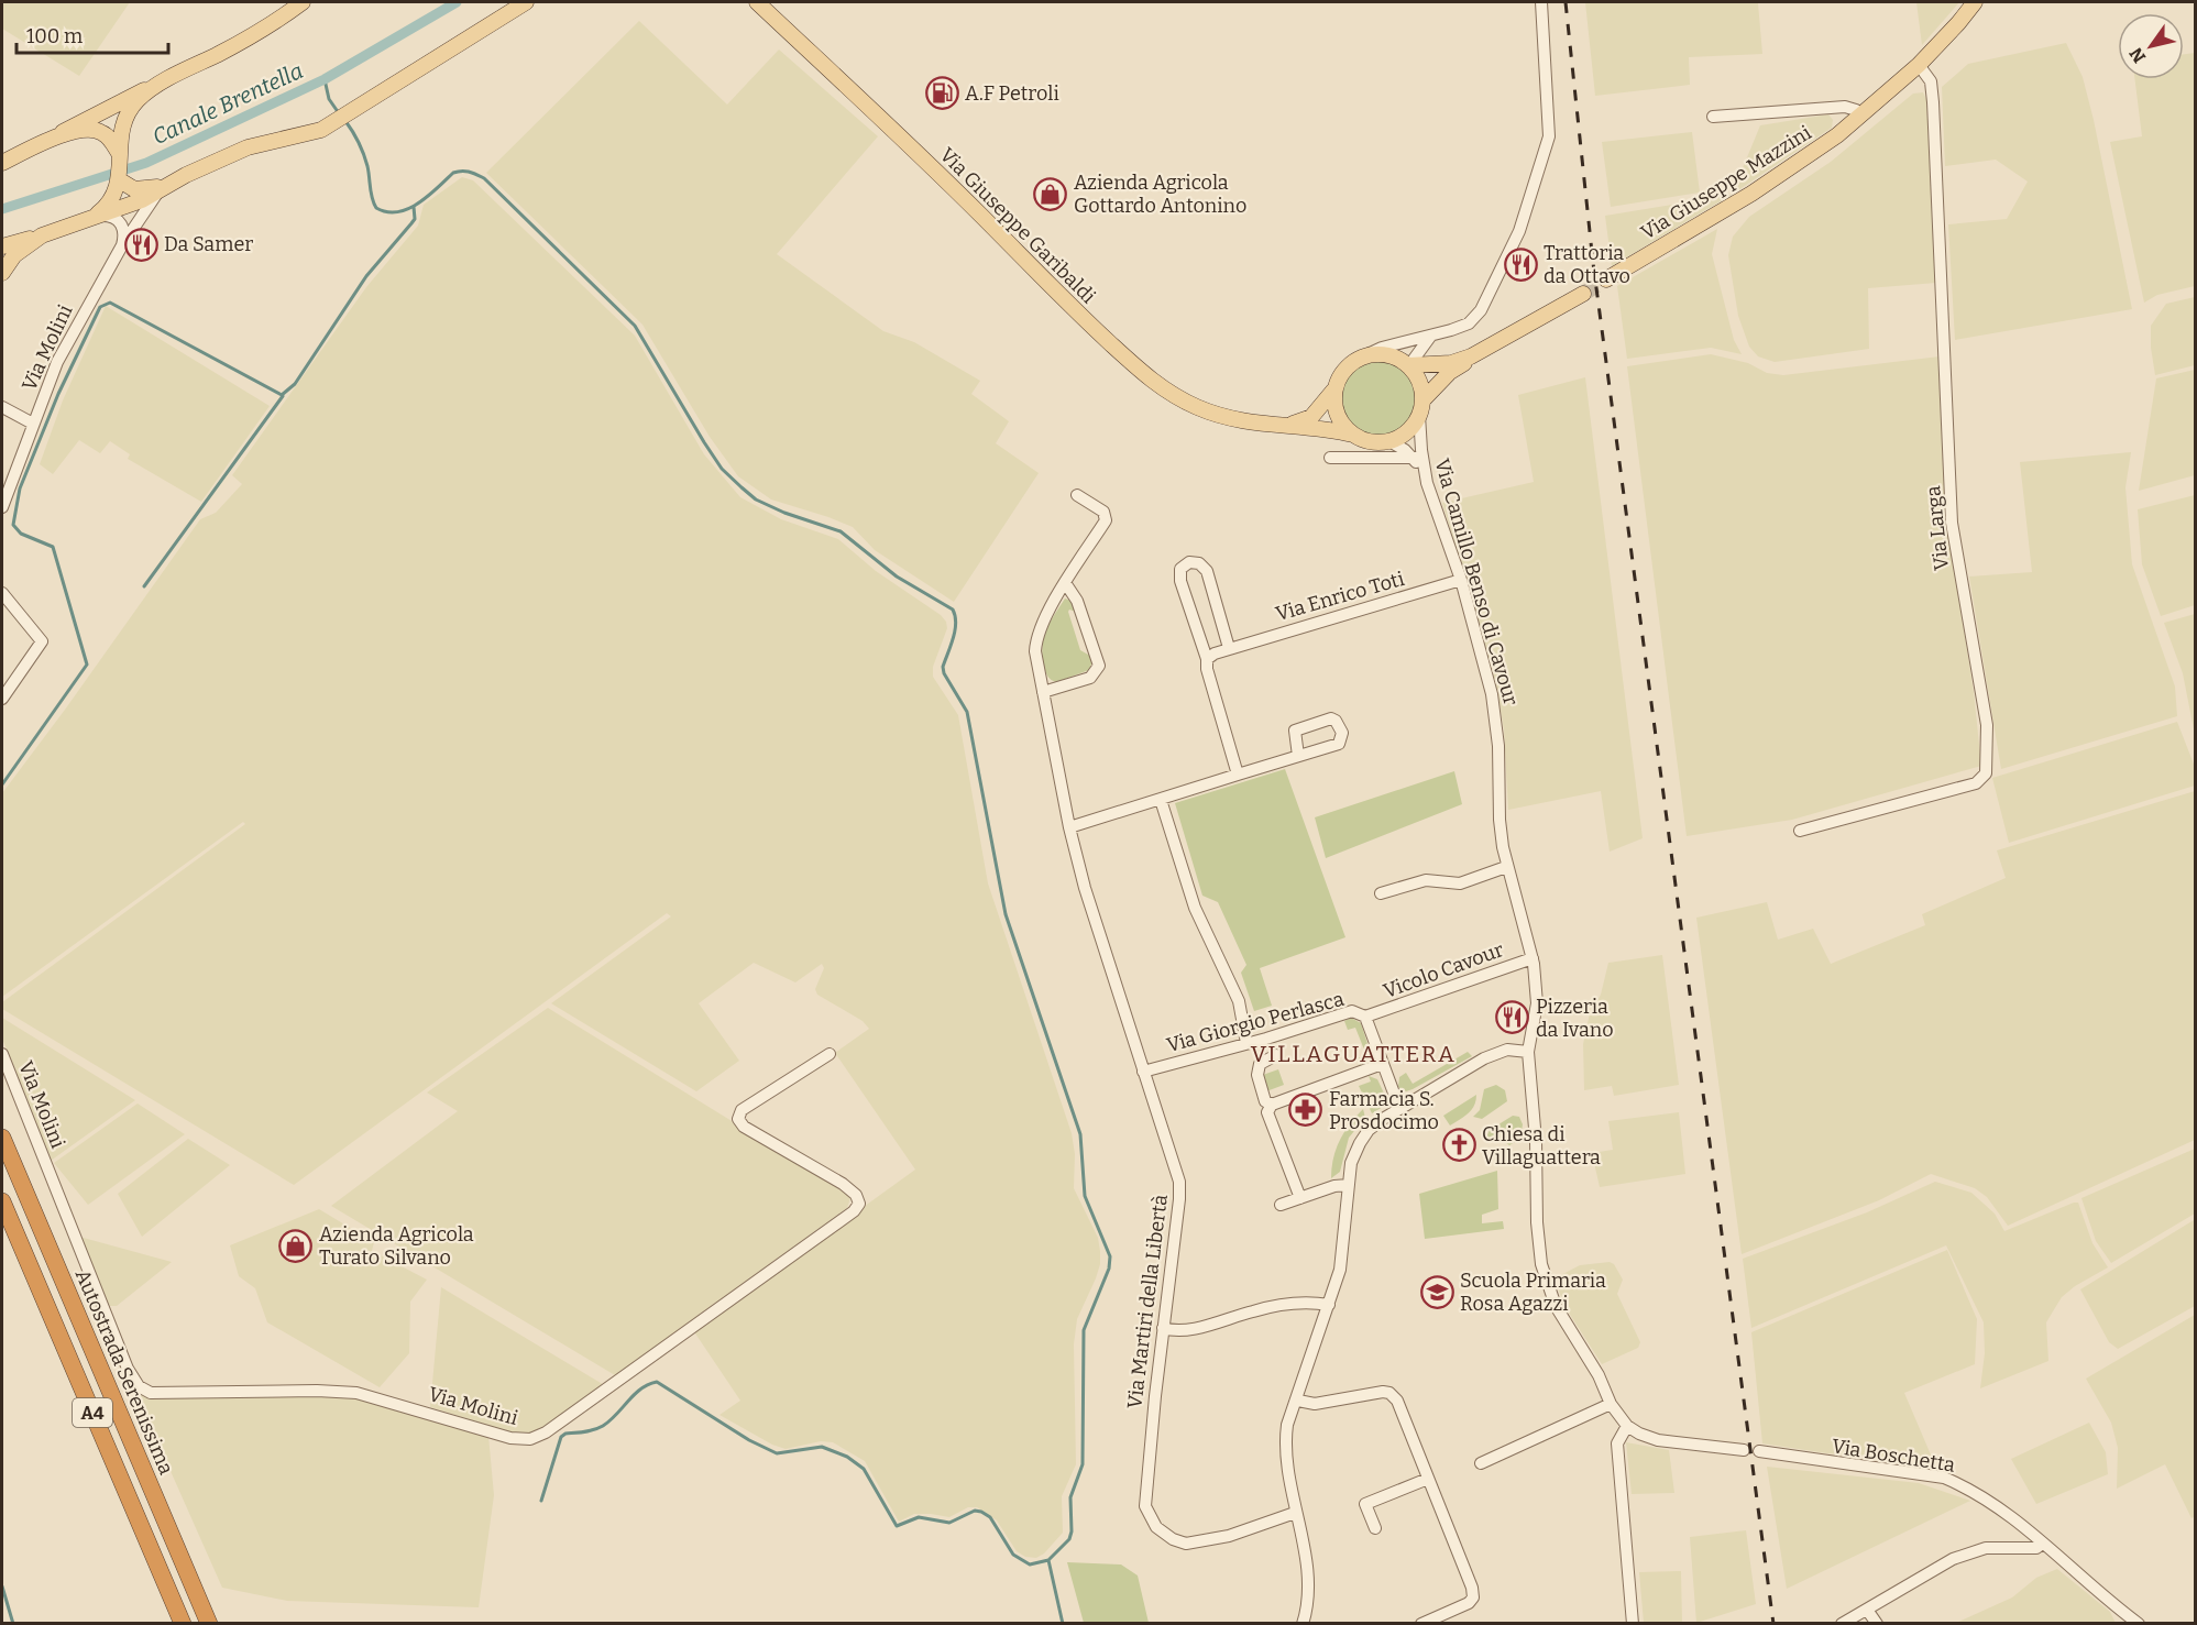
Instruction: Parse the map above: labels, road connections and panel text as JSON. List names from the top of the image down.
{
  "streets": {
    "highway": ["Autostrada Serenissima", "A4"],
    "main road": ["Via Giuseppe Mazzini", "Via Giuseppe Garibaldi"],
    "street": [
      "Via Molini",
      "Via Larga",
      "Via Camillo Benso di Cavour",
      "Via Enrico Toti",
      "Vicolo Cavour",
      "Via Giorgio Perlasca",
      "Via Martiri della Libertà",
      "Via Boschetta"
    ]
  },
  "crossings": [
    ["Via Giuseppe Mazzini", "Via Larga"],
    ["Via Giuseppe Garibaldi", "Via Camillo Benso di Cavour"],
    ["Via Camillo Benso di Cavour", "Via Enrico Toti"],
    ["Via Camillo Benso di Cavour", "Vicolo Cavour"],
    ["Vicolo Cavour", "Via Giorgio Perlasca"],
    ["Via Giorgio Perlasca", "Via Martiri della Libertà"]
  ],
  "districts": ["VILLAGUATTERA"],
  "water": ["Canale Brentella"],
  "places": {
    "fuel station": ["A.F Petroli"],
    "shop": ["Azienda Agricola Gottardo Antonino", "Azienda Agricola Turato Silvano"],
    "restaurant": ["Da Samer", "Trattoria da Ottavo", "Pizzeria da Ivano"],
    "pharmacy": ["Farmacia S. Prosdocimo"],
    "church": ["Chiesa di Villaguattera"],
    "school or university": ["Scuola Primaria Rosa Agazzi"]
  },
  "scale_bar": "100 m",
  "north": "bottom left"
}
